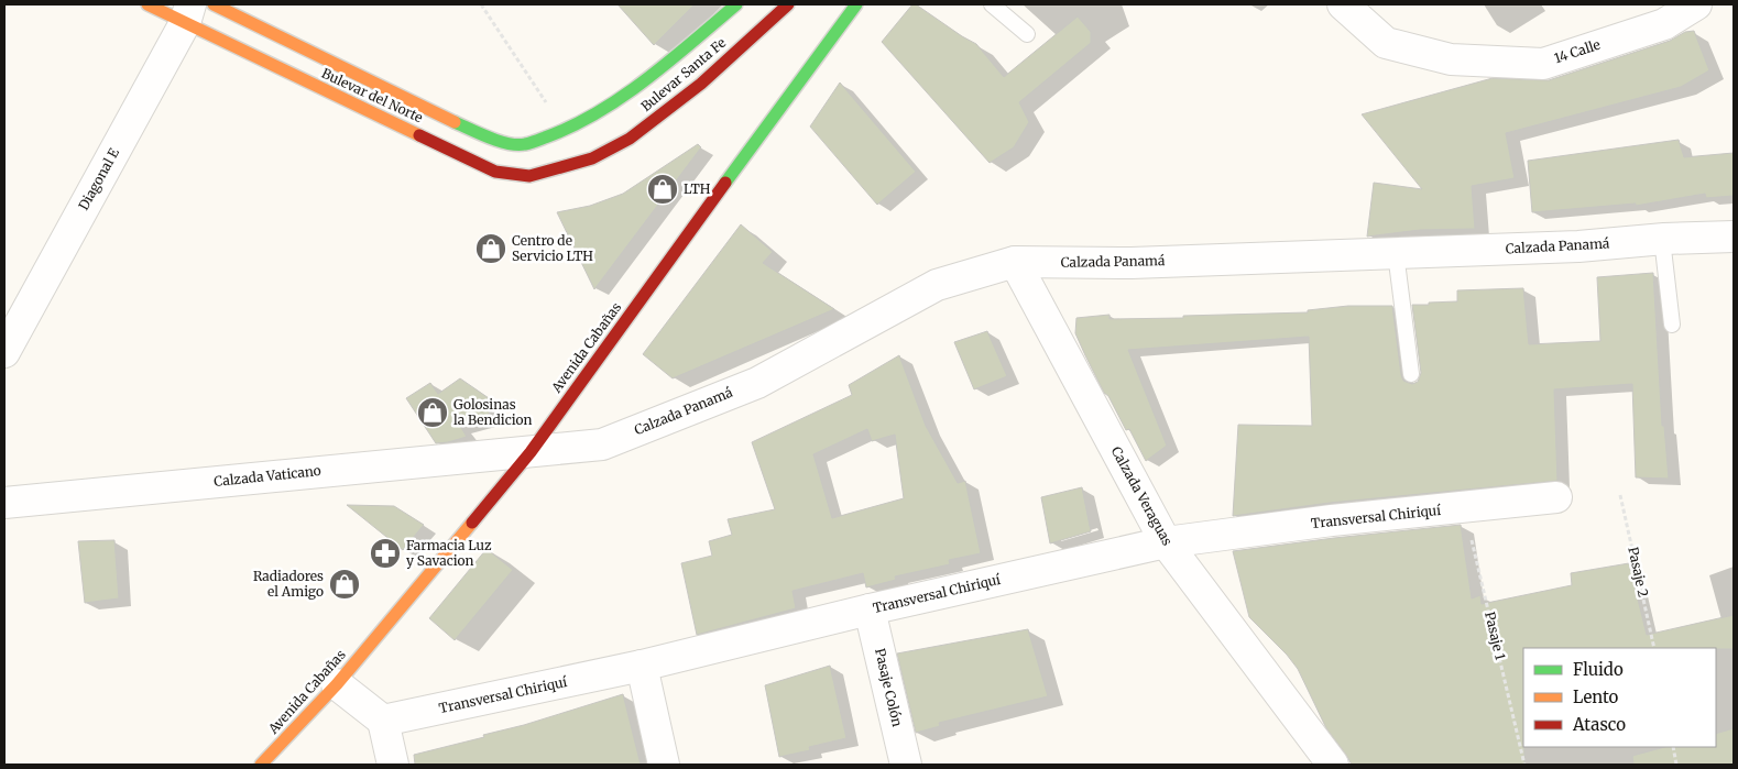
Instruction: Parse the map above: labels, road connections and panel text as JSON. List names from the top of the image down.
{
  "streets": {
    "main road": ["Bulevar Santa Fe", "Bulevar del Norte", "Avenida Cabañas"],
    "street": [
      "14 Calle",
      "Diagonal E",
      "Calzada Panamá",
      "Calzada Vaticano",
      "Calzada Veraguas",
      "Transversal Chiriquí",
      "Pasaje Colón"
    ],
    "path": ["Pasaje 2", "Pasaje 1"]
  },
  "crossings": [
    ["Bulevar Santa Fe", "Bulevar del Norte"],
    ["Bulevar del Norte", "Diagonal E"],
    ["Calzada Panamá", "Avenida Cabañas"],
    ["Calzada Panamá", "Calzada Vaticano"],
    ["Calzada Panamá", "Calzada Veraguas"],
    ["Avenida Cabañas", "Calzada Vaticano"],
    ["Calzada Veraguas", "Transversal Chiriquí"],
    ["Transversal Chiriquí", "Pasaje 1"],
    ["Transversal Chiriquí", "Pasaje Colón"]
  ],
  "places": {
    "shop": [
      "LTH",
      "Centro de Servicio LTH",
      "Golosinas la Bendicion",
      "Radiadores el Amigo"
    ],
    "pharmacy": ["Farmacia Luz y Savacion"]
  },
  "legend": ["Fluido", "Lento", "Atasco"]
}
